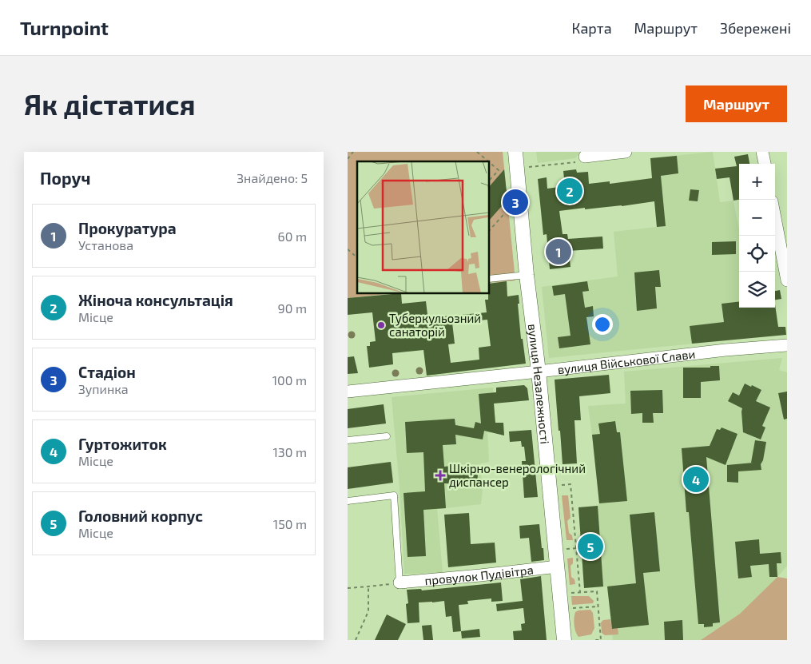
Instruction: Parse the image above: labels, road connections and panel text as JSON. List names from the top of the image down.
{
  "streets": {
    "street": ["вулиця Військової Слави", "вулиця Незалежності", "провулок Пудівітра"]
  },
  "crossings": [
    ["вулиця Військової Слави", "вулиця Незалежності"],
    ["вулиця Незалежності", "провулок Пудівітра"]
  ],
  "places": {
    "other": ["Туберкульозний санаторій"],
    "health": ["Шкірно-венерологічний диспансер"]
  },
  "page": {
    "header": "Turnpoint",
    "nav": ["Карта", "Маршрут", "Збережені"],
    "buttons": "Маршрут",
    "title": "Як дістатися",
    "heading": ["Поруч", "Знайдено: 5"],
    "map_buttons": ["+", "−"],
    "pins": [
      "2",
      "3",
      "1",
      "4",
      "5"
    ],
    "list": [
      {
        "mark": "1",
        "name": "Прокуратура",
        "note": "Установа",
        "value": "60 m"
      },
      {
        "mark": "2",
        "name": "Жіноча консультація",
        "note": "Місце",
        "value": "90 m"
      },
      {
        "mark": "3",
        "name": "Стадіон",
        "note": "Зупинка",
        "value": "100 m"
      },
      {
        "mark": "4",
        "name": "Гуртожиток",
        "note": "Місце",
        "value": "130 m"
      },
      {
        "mark": "5",
        "name": "Головний корпус",
        "note": "Місце",
        "value": "150 m"
      }
    ]
  }
}
